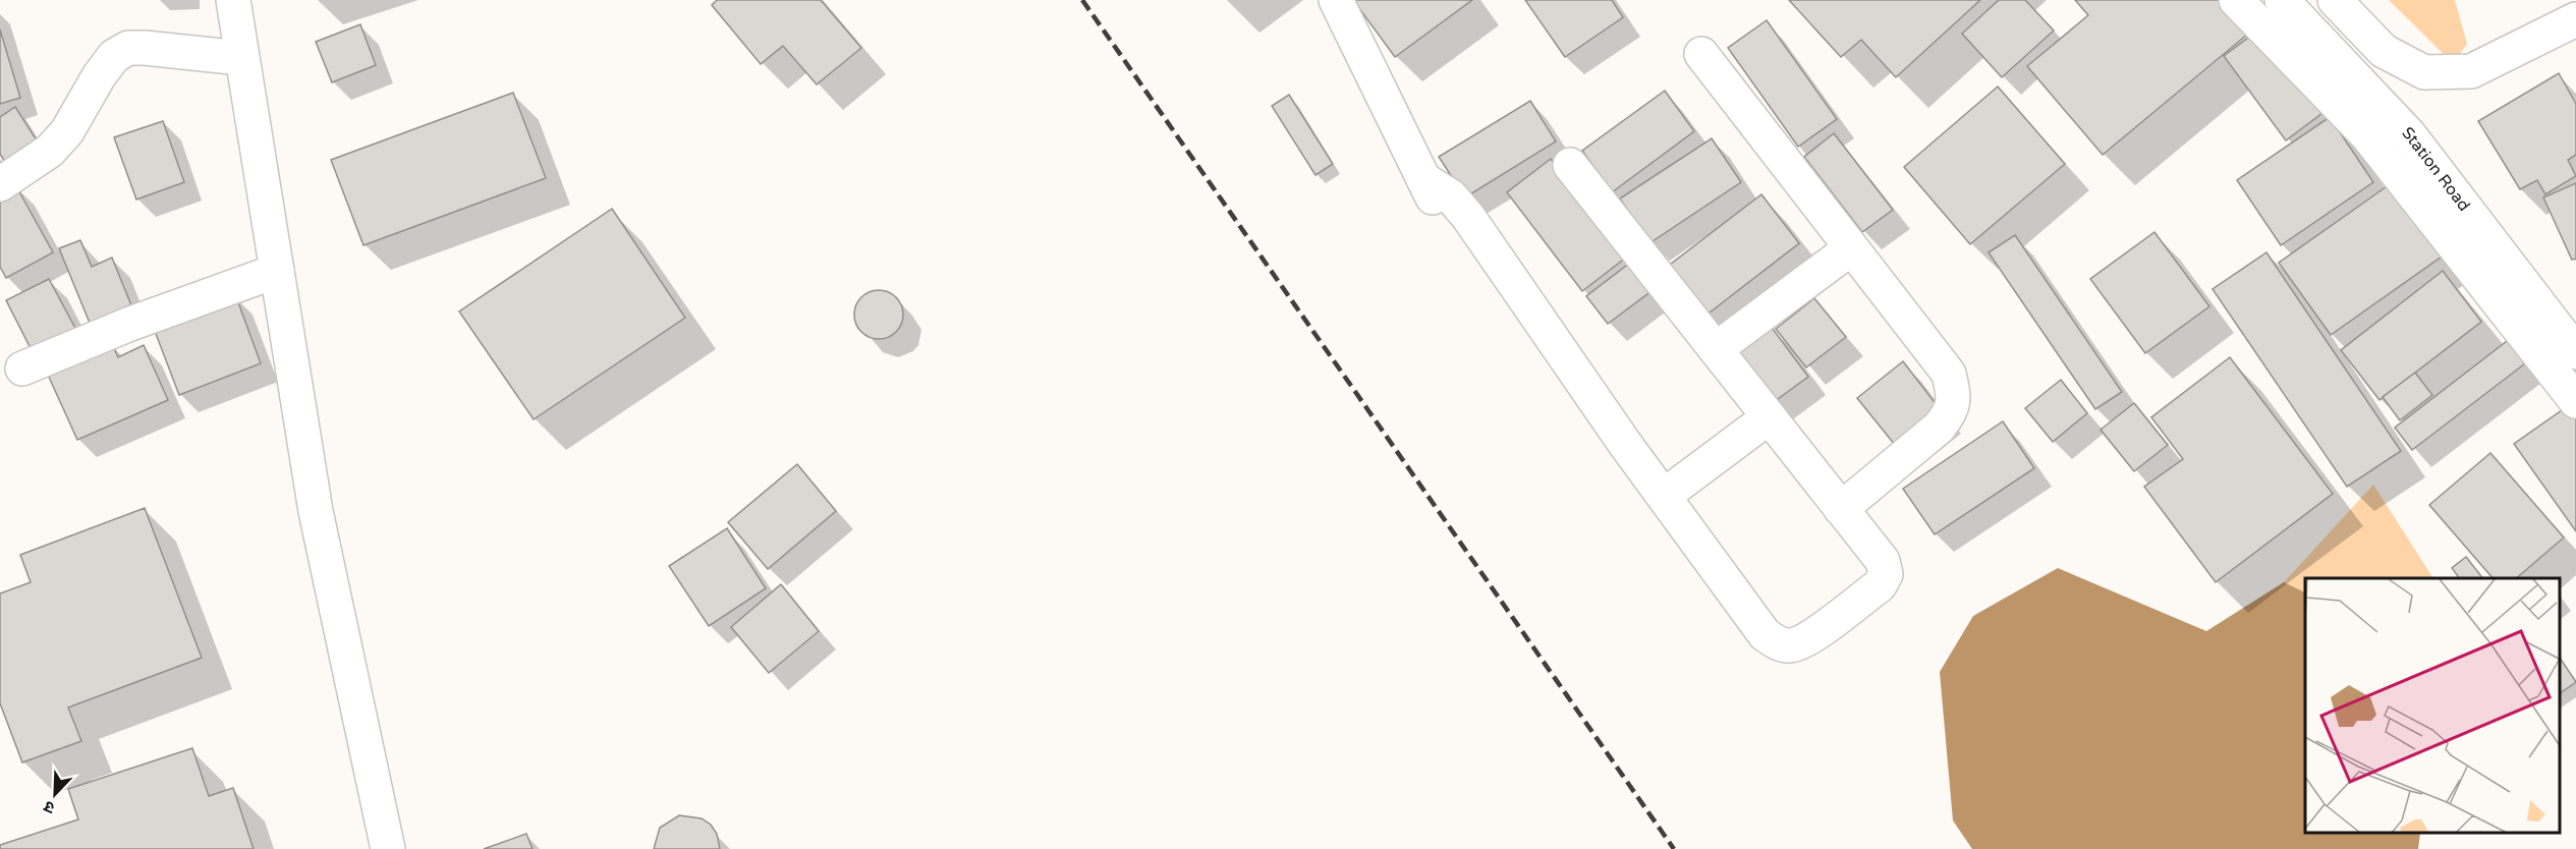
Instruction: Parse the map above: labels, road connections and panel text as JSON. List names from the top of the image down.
{
  "streets": {
    "main road": ["Station Road"]
  },
  "north": "bottom left"
}
